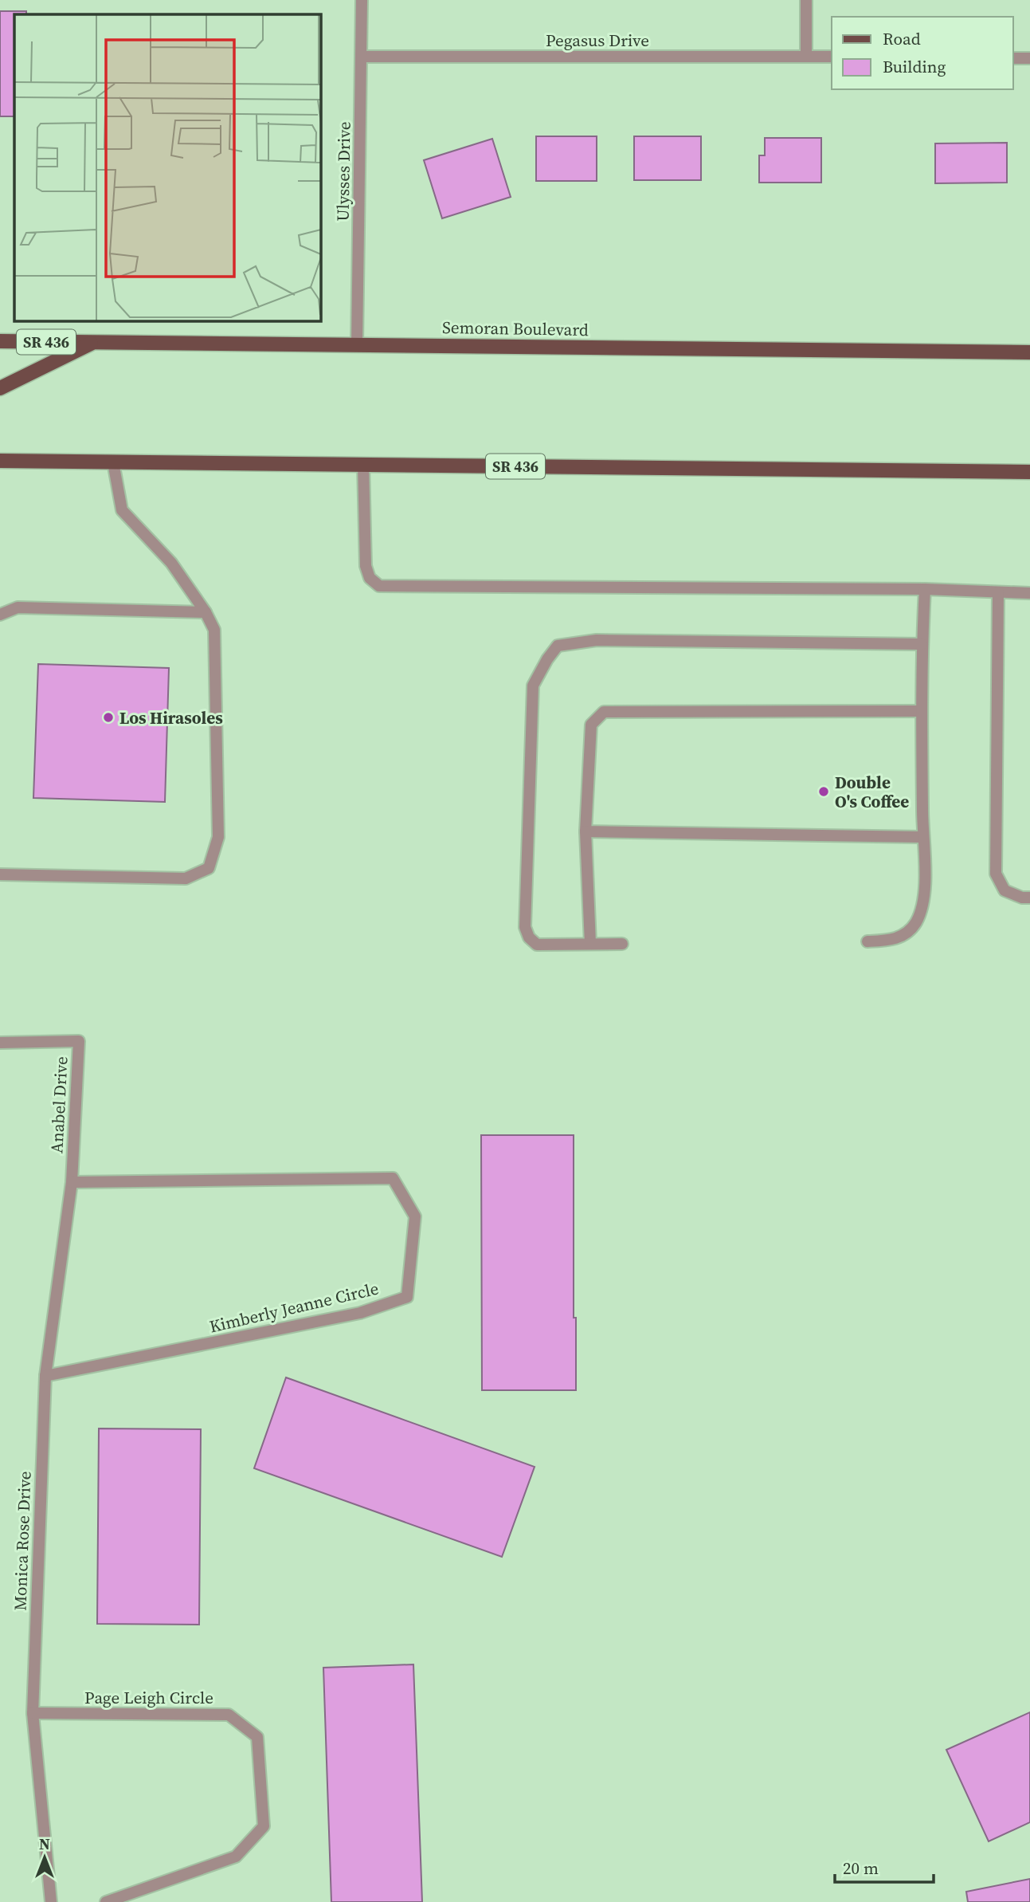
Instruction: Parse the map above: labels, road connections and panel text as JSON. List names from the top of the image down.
{
  "streets": {
    "main road": ["Semoran Boulevard", "SR 436"],
    "street": [
      "Pegasus Drive",
      "Ulysses Drive",
      "Anabel Drive",
      "Kimberly Jeanne Circle",
      "Monica Rose Drive",
      "Page Leigh Circle"
    ]
  },
  "crossings": [
    ["Pegasus Drive", "Ulysses Drive"],
    ["Ulysses Drive", "Semoran Boulevard"],
    ["Anabel Drive", "Kimberly Jeanne Circle"],
    ["Anabel Drive", "Monica Rose Drive"],
    ["Kimberly Jeanne Circle", "Monica Rose Drive"],
    ["Monica Rose Drive", "Page Leigh Circle"]
  ],
  "places": ["Los Hirasoles", "Double O's Coffee"],
  "legend": ["Road", "Building"],
  "scale_bar": "20 m",
  "north": "top"
}
